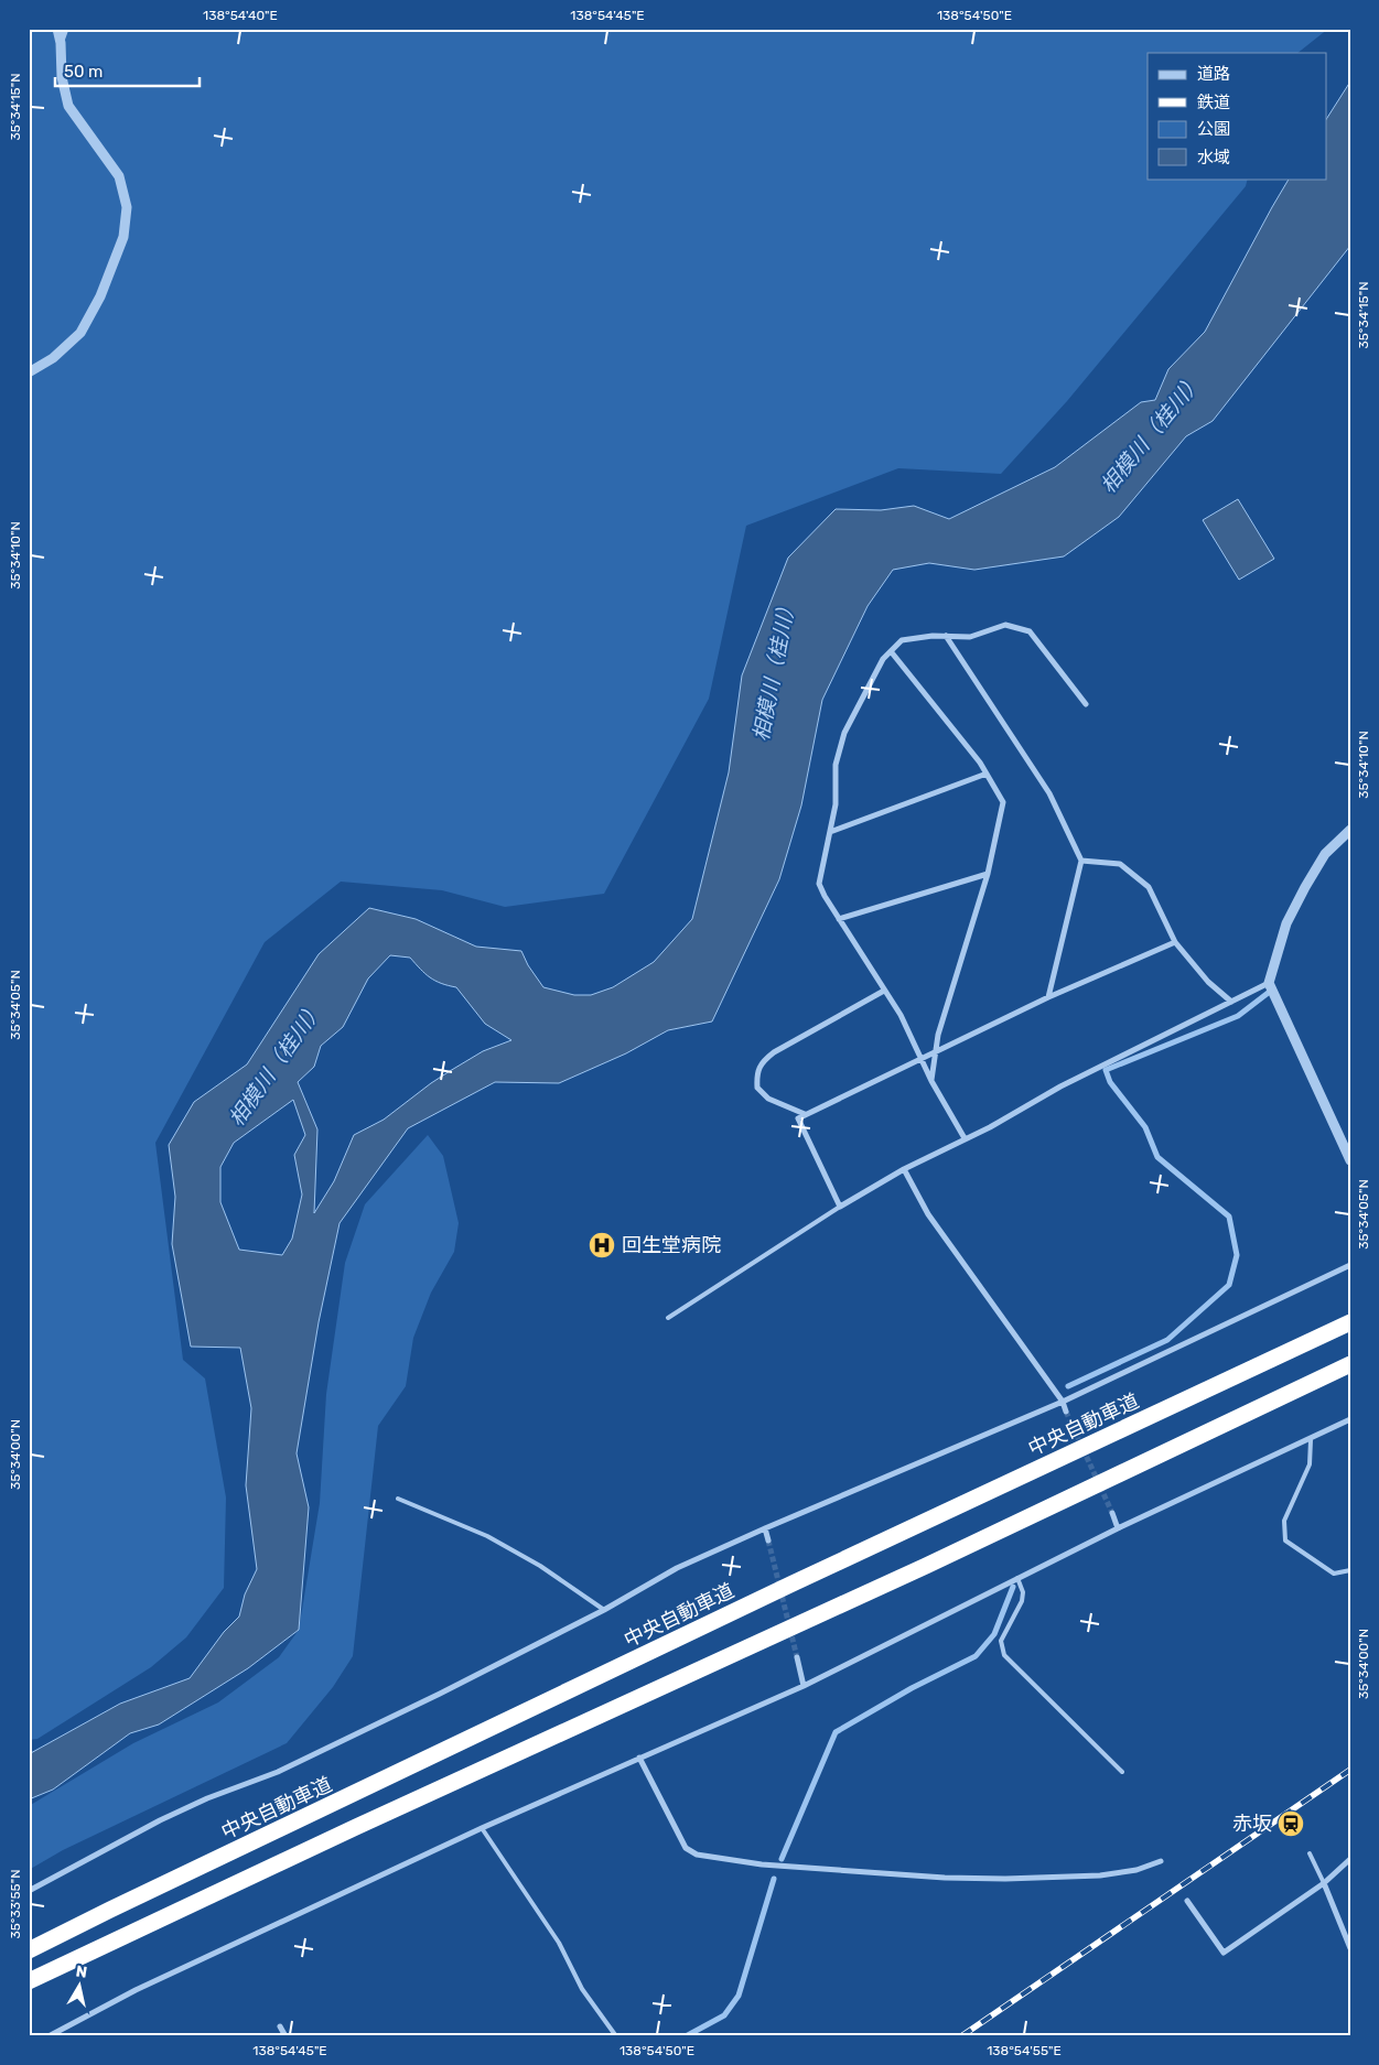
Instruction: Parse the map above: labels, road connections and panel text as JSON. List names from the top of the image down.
{
  "streets": {
    "highway": ["中央自動車道"]
  },
  "water": ["相模川（桂川）"],
  "places": {
    "hospital": ["回生堂病院"],
    "station": ["赤坂"]
  },
  "legend": [
    "道路",
    "鉄道",
    "公園",
    "水域"
  ],
  "scale_bar": "50 m",
  "north": "top",
  "coordinates": [
    "138°54'40\"E",
    "138°54'45\"E",
    "138°54'50\"E",
    "35°34'15\"N",
    "35°34'10\"N",
    "35°34'05\"N",
    "35°34'00\"N",
    "35°33'55\"N",
    "138°54'55\"E"
  ]
}
